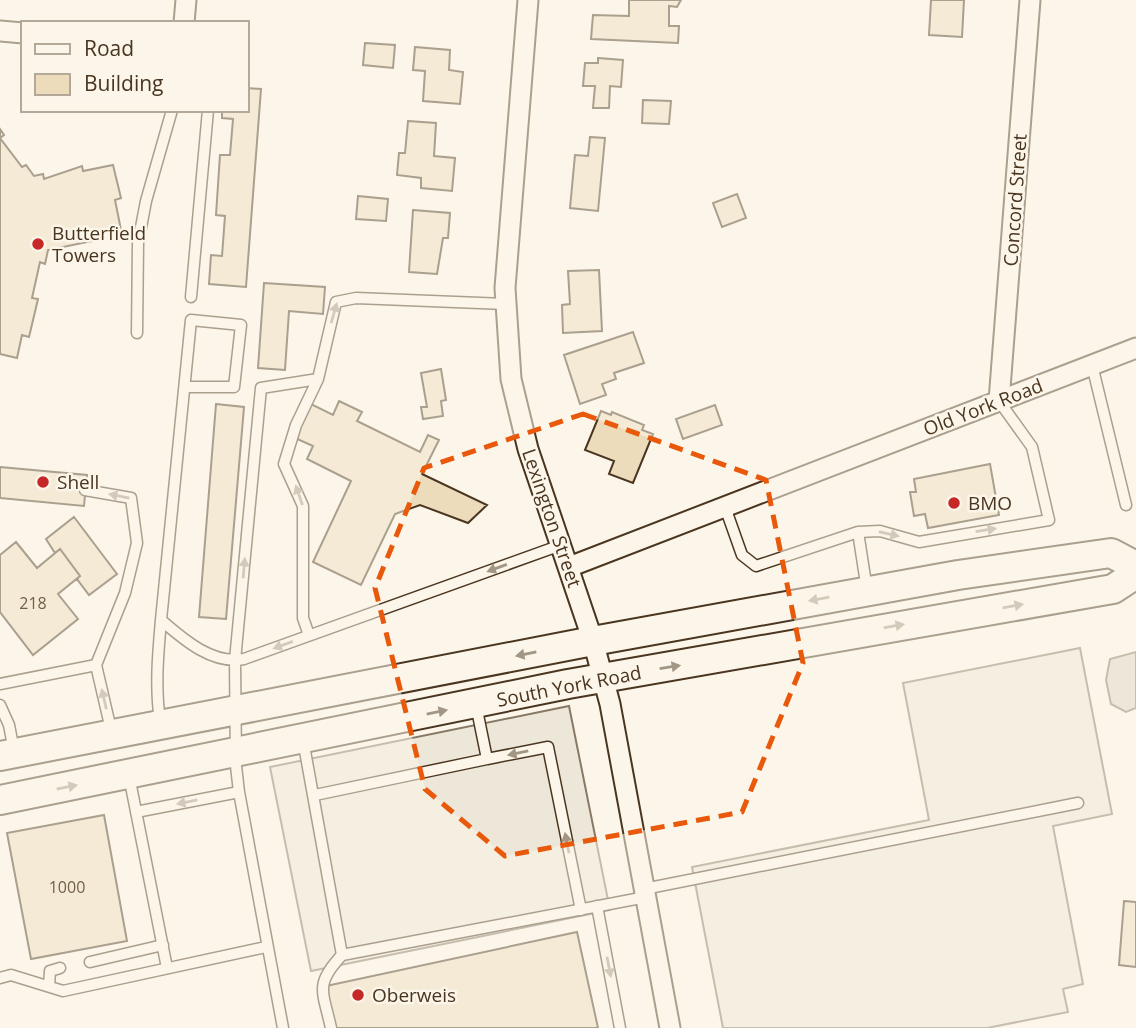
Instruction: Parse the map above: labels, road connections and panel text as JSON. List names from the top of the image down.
{
  "streets": {
    "main road": ["South York Road"],
    "street": ["Concord Street", "Old York Road", "Lexington Street"]
  },
  "crossings": [
    ["Concord Street", "Old York Road"],
    ["Lexington Street", "South York Road"]
  ],
  "places": [
    "Butterfield Towers",
    "Shell",
    "BMO",
    "Oberweis"
  ],
  "house_numbers": ["218", "1000"],
  "legend": ["Road", "Building"]
}
